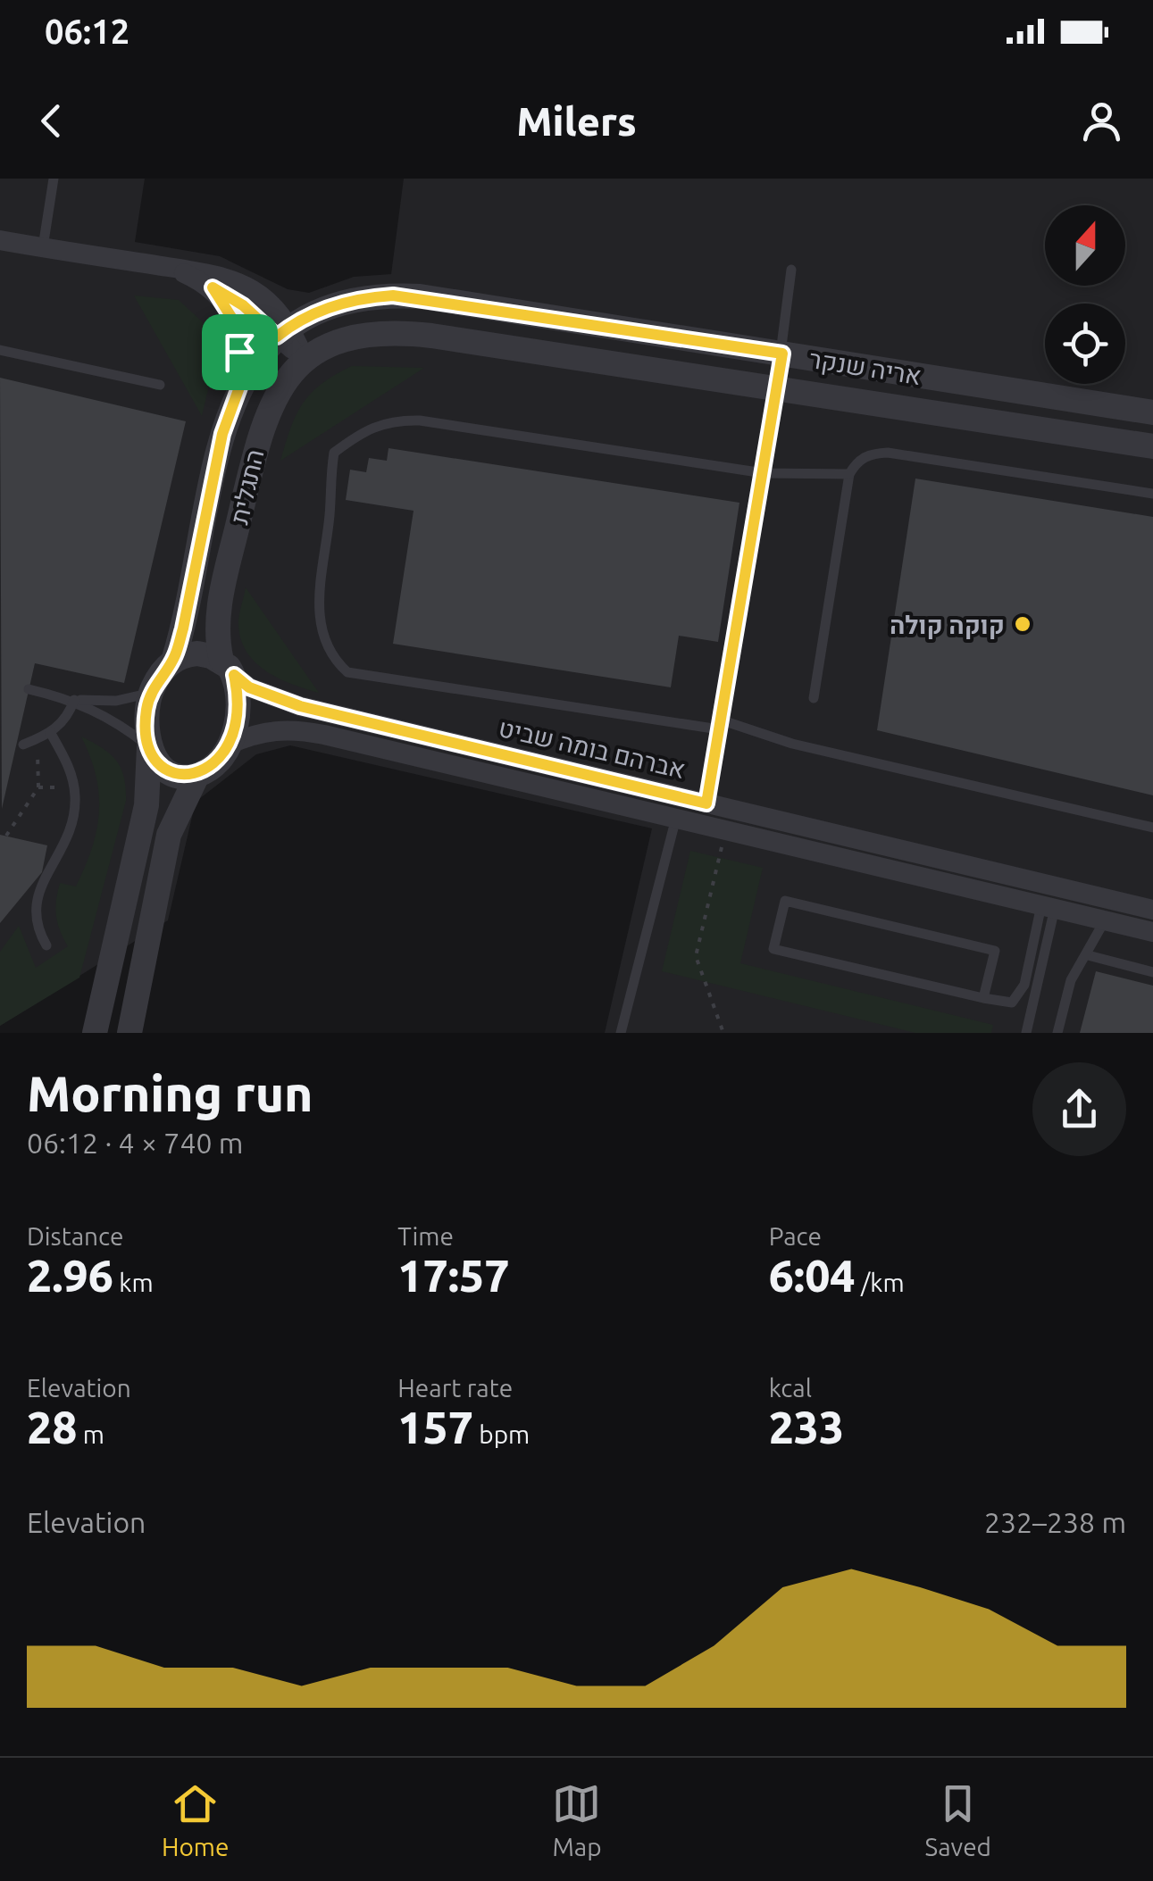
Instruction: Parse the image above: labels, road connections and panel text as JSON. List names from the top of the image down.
{
  "streets": {
    "street": ["אריה שנקר", "התגלית", "אברהם בומה שביט"]
  },
  "crossings": [
    ["אריה שנקר", "התגלית"],
    ["התגלית", "אברהם בומה שביט"]
  ],
  "places": ["קוקה קולה"],
  "north": "top",
  "page": {
    "status": "06:12",
    "header": "Milers",
    "heading": ["Morning run", "06:12 · 4 × 740 m"],
    "stats": [
      ["Distance", "2.96 km"],
      ["Time", "17:57"],
      ["Pace", "6:04 /km"],
      ["Elevation", "28 m"],
      ["Heart rate", "157 bpm"],
      ["kcal", "233"]
    ],
    "chart": ["Elevation", "232–238 m"],
    "tabs": ["Home", "Map", "Saved"]
  }
}
